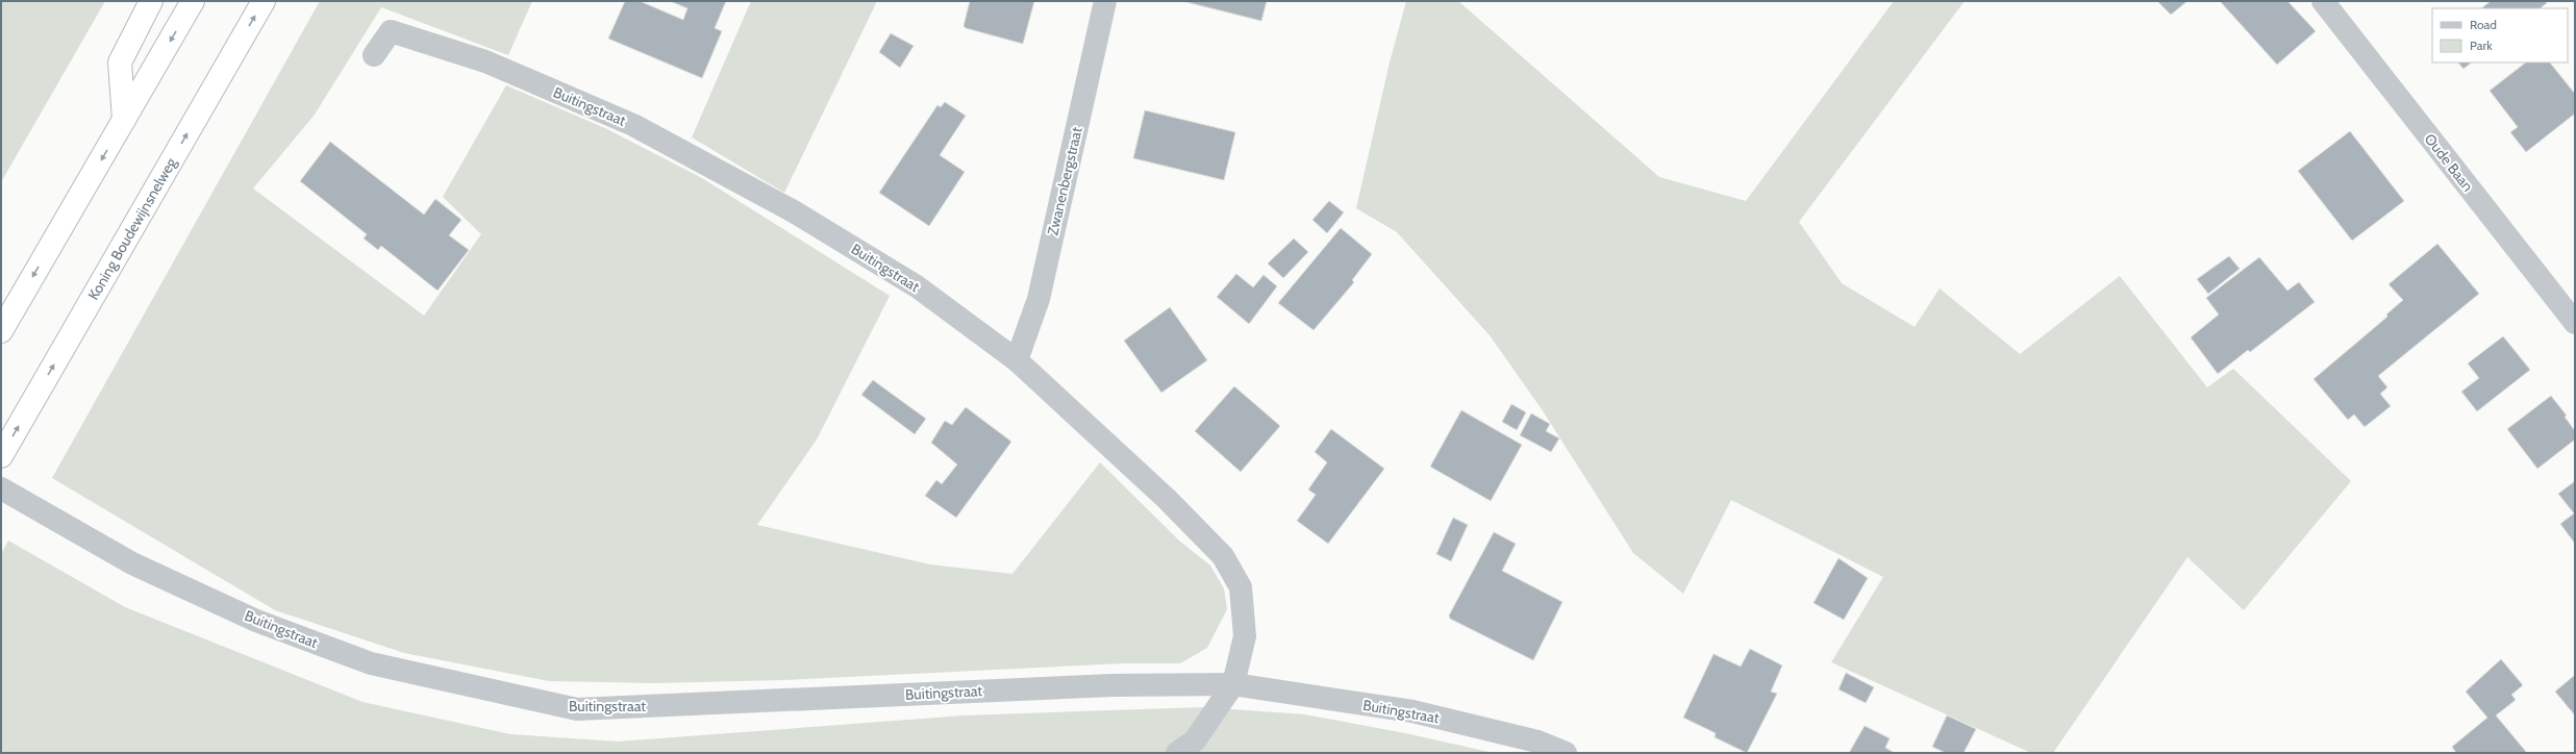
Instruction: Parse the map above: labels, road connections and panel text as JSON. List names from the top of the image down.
{
  "streets": {
    "highway": ["Koning Boudewijnsnelweg"],
    "street": ["Buitingstraat", "Oude Baan", "Zwanenbergstraat"]
  },
  "crossings": [
    ["Buitingstraat", "Zwanenbergstraat"]
  ],
  "legend": ["Road", "Park"]
}
